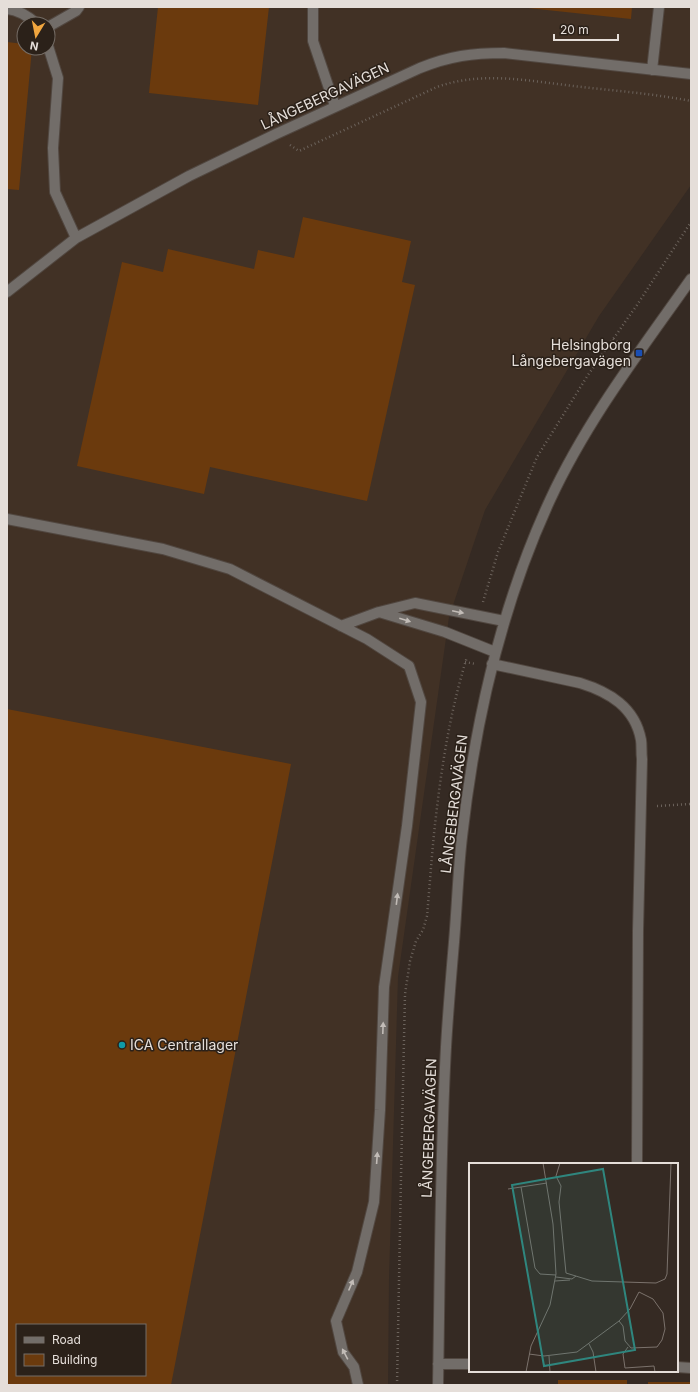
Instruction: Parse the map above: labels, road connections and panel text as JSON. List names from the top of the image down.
{
  "streets": {
    "street": ["LÅNGEBERGAVÄGEN"]
  },
  "places": {
    "transit": ["Helsingborg Långebergavägen"],
    "other": ["ICA Centrallager"]
  },
  "legend": ["Road", "Building"],
  "scale_bar": "20 m",
  "north": "bottom"
}
